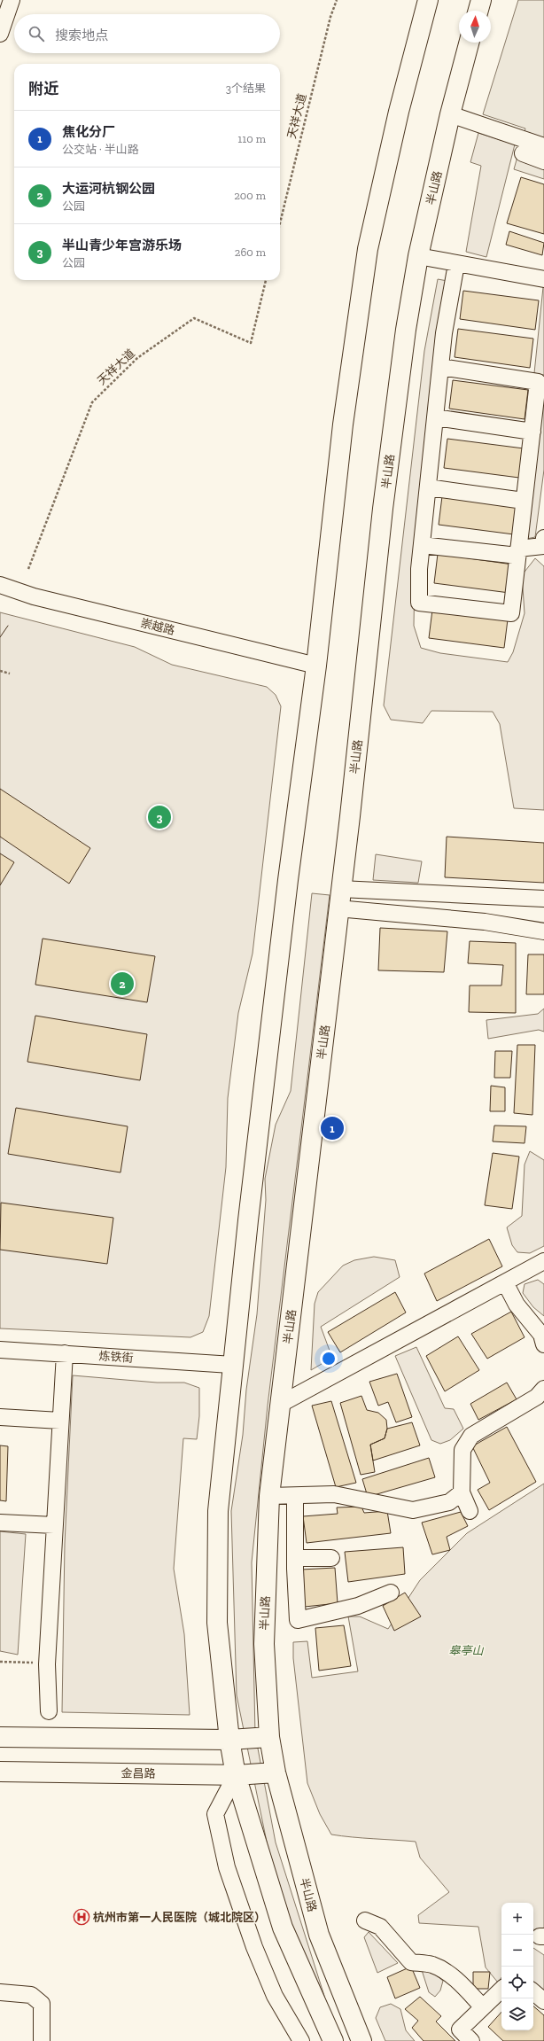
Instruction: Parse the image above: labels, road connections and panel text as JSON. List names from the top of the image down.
{
  "streets": {
    "main road": ["半山路", "金昌路"],
    "street": ["崇越路", "炼铁街"],
    "path": ["天祥大道"]
  },
  "crossings": [
    ["半山路", "金昌路"]
  ],
  "parks": ["皋亭山"],
  "places": {
    "hospital": ["杭州市第一人民医院（城北院区）"]
  },
  "north": "top",
  "page": {
    "search": "搜索地点",
    "heading": ["附近", "3个结果"],
    "list": [
      {
        "mark": "1",
        "name": "焦化分厂",
        "note": "公交站 · 半山路",
        "value": "110 m"
      },
      {
        "mark": "2",
        "name": "大运河杭钢公园",
        "note": "公园",
        "value": "200 m"
      },
      {
        "mark": "3",
        "name": "半山青少年宫游乐场",
        "note": "公园",
        "value": "260 m"
      }
    ],
    "pins": ["3", "2", "1"],
    "map_buttons": ["+", "−"]
  }
}
